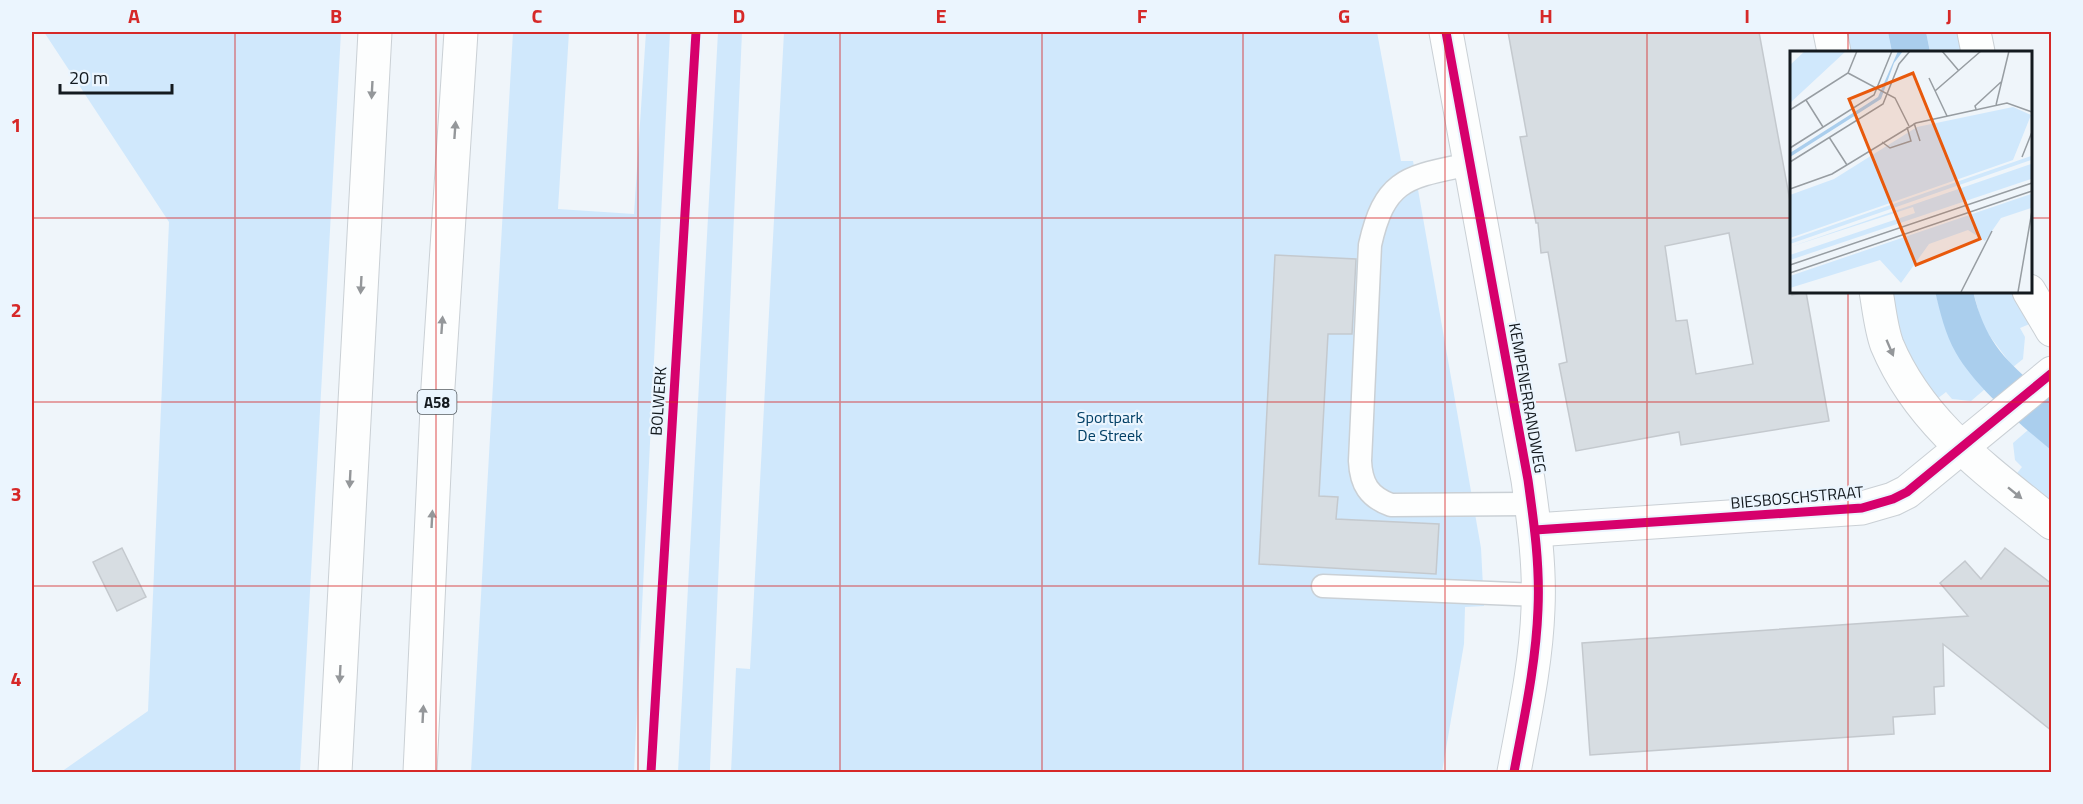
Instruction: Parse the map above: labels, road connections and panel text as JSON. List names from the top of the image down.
{
  "streets": {
    "main road": ["KEMPENERRANDWEG", "A58", "BIESBOSCHSTRAAT"],
    "cycle path": ["BOLWERK"]
  },
  "crossings": [
    ["KEMPENERRANDWEG", "BIESBOSCHSTRAAT"]
  ],
  "parks": ["Sportpark De Streek"],
  "scale_bar": "20 m",
  "grid": {
    "columns": [
      "A",
      "B",
      "C",
      "D",
      "E",
      "F",
      "G",
      "H",
      "I",
      "J"
    ],
    "rows": [
      "1",
      "2",
      "3",
      "4"
    ]
  }
}
